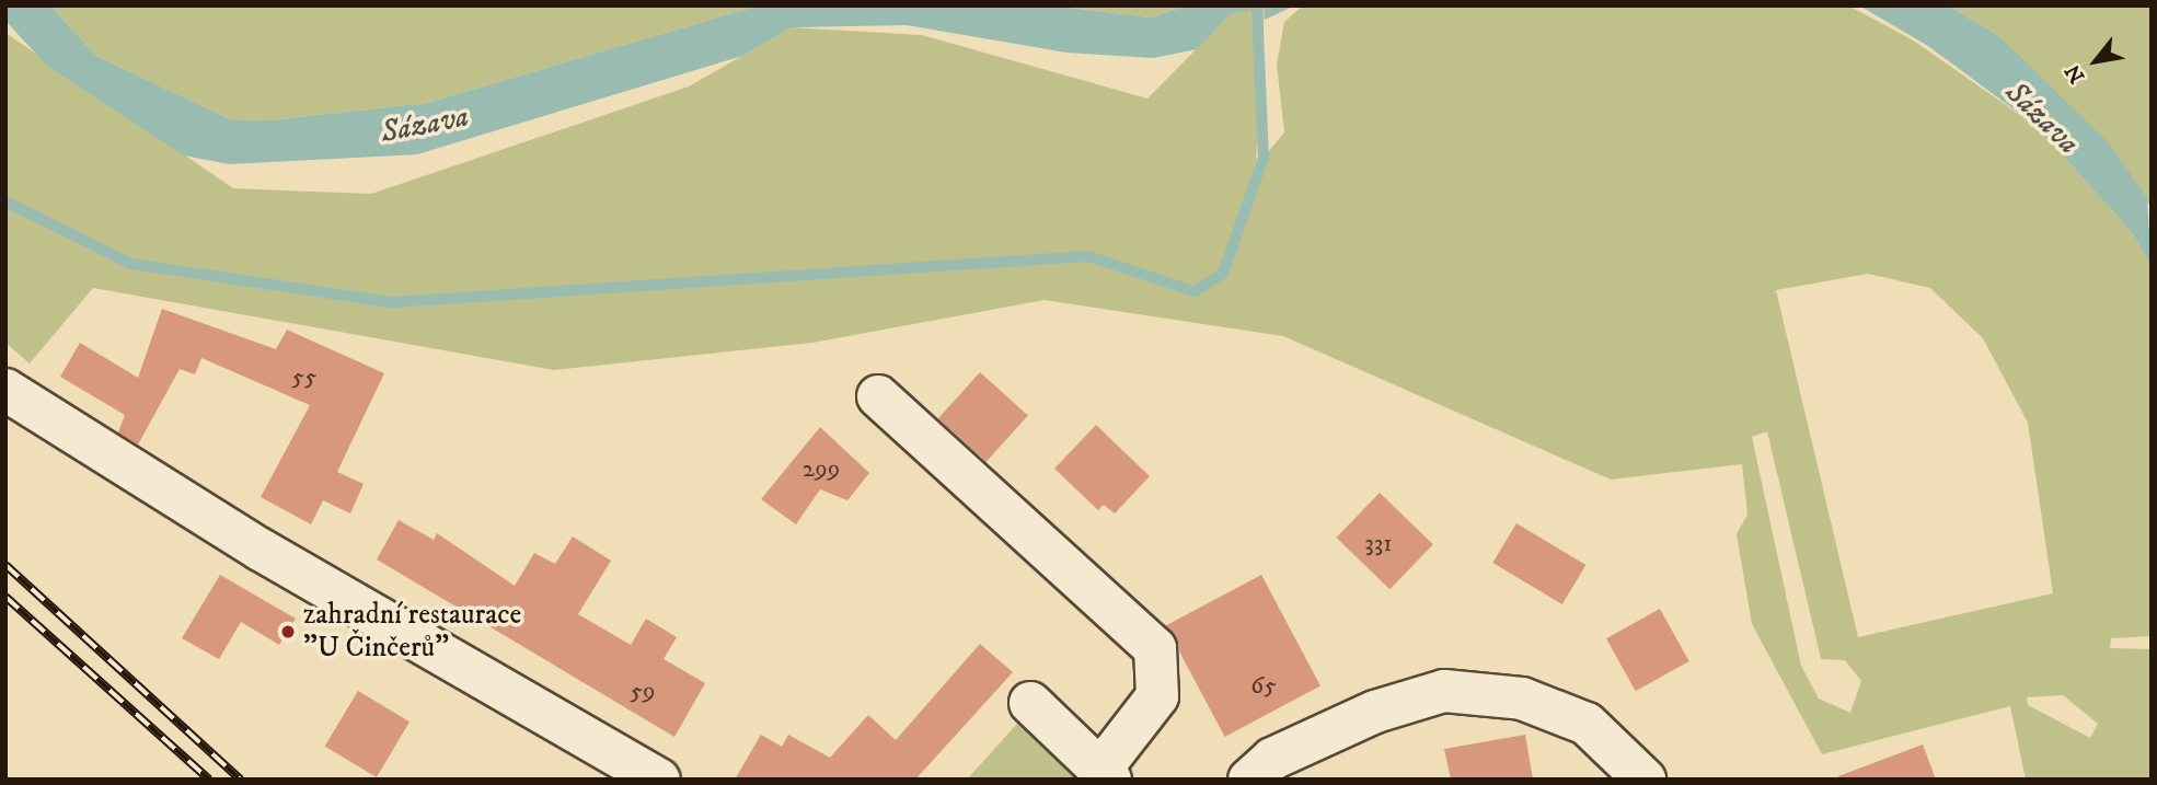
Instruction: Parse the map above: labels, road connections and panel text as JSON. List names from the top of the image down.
{
  "water": ["Sázava"],
  "places": ["zahradní restaurace \"U Činčerů\""],
  "house_numbers": [
    "55",
    "299",
    "331",
    "65",
    "59"
  ],
  "north": "bottom left"
}
